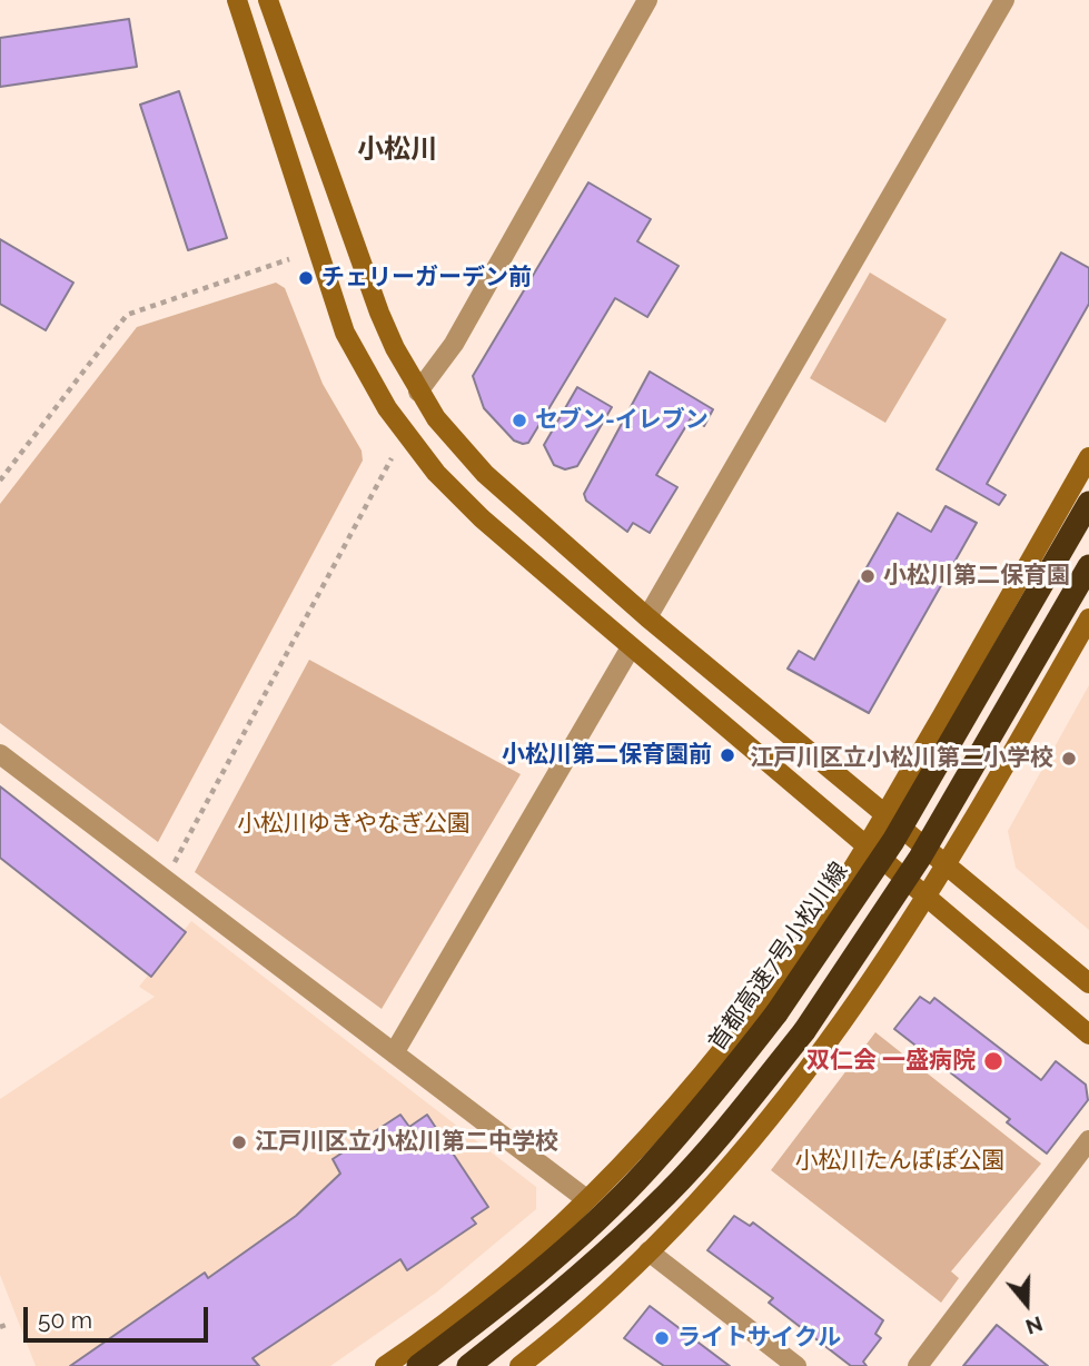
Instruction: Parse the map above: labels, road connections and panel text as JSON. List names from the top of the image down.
{
  "streets": {
    "highway": ["首都高速7号小松川線"]
  },
  "districts": ["小松川"],
  "parks": ["小松川ゆきやなぎ公園", "小松川たんぽぽ公園"],
  "places": [
    "チェリーガーデン前",
    "セブン-イレブン",
    "小松川第二保育園",
    "小松川第二保育園前",
    "江戸川区立小松川第二小学校",
    "双仁会 一盛病院",
    "江戸川区立小松川第二中学校",
    "ライトサイクル"
  ],
  "scale_bar": "50 m",
  "north": "bottom"
}
